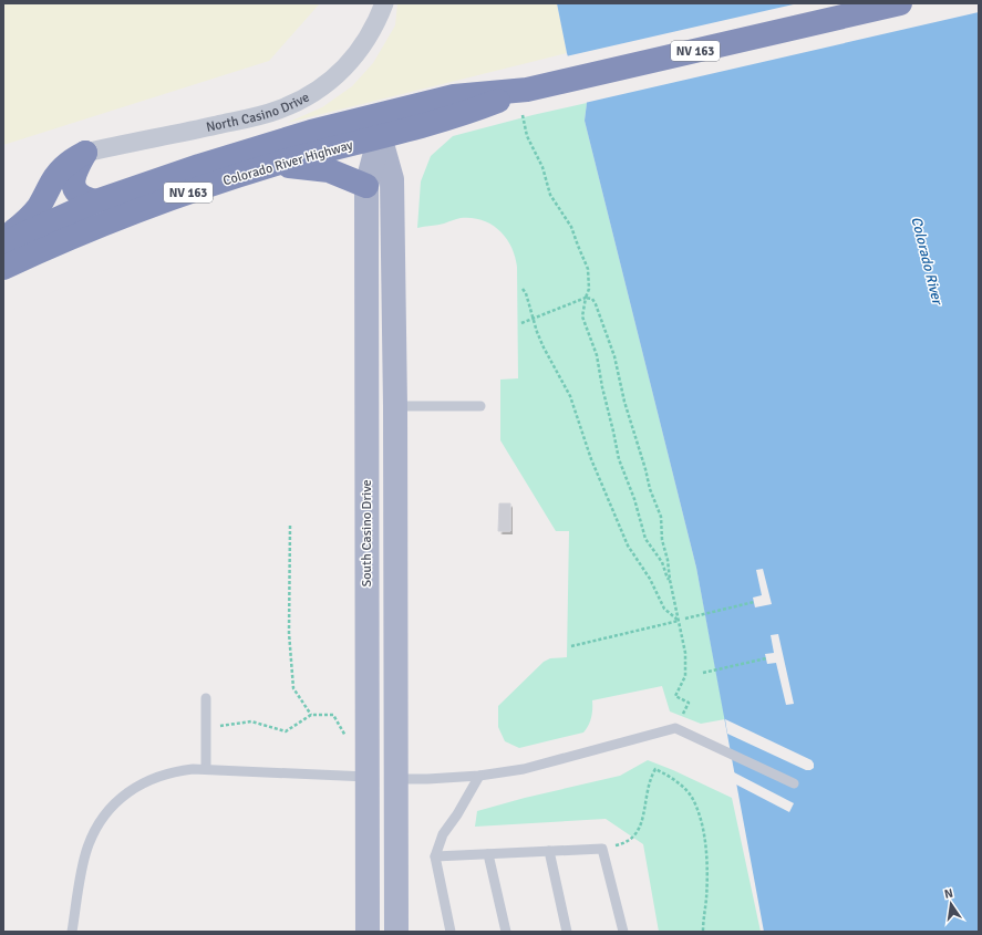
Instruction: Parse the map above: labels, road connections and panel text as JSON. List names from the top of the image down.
{
  "streets": {
    "highway": ["NV 163", "Colorado River Highway"],
    "main road": ["South Casino Drive"],
    "street": ["North Casino Drive"]
  },
  "crossings": [
    ["Colorado River Highway", "South Casino Drive"]
  ],
  "water": ["Colorado River"],
  "north": "top"
}
